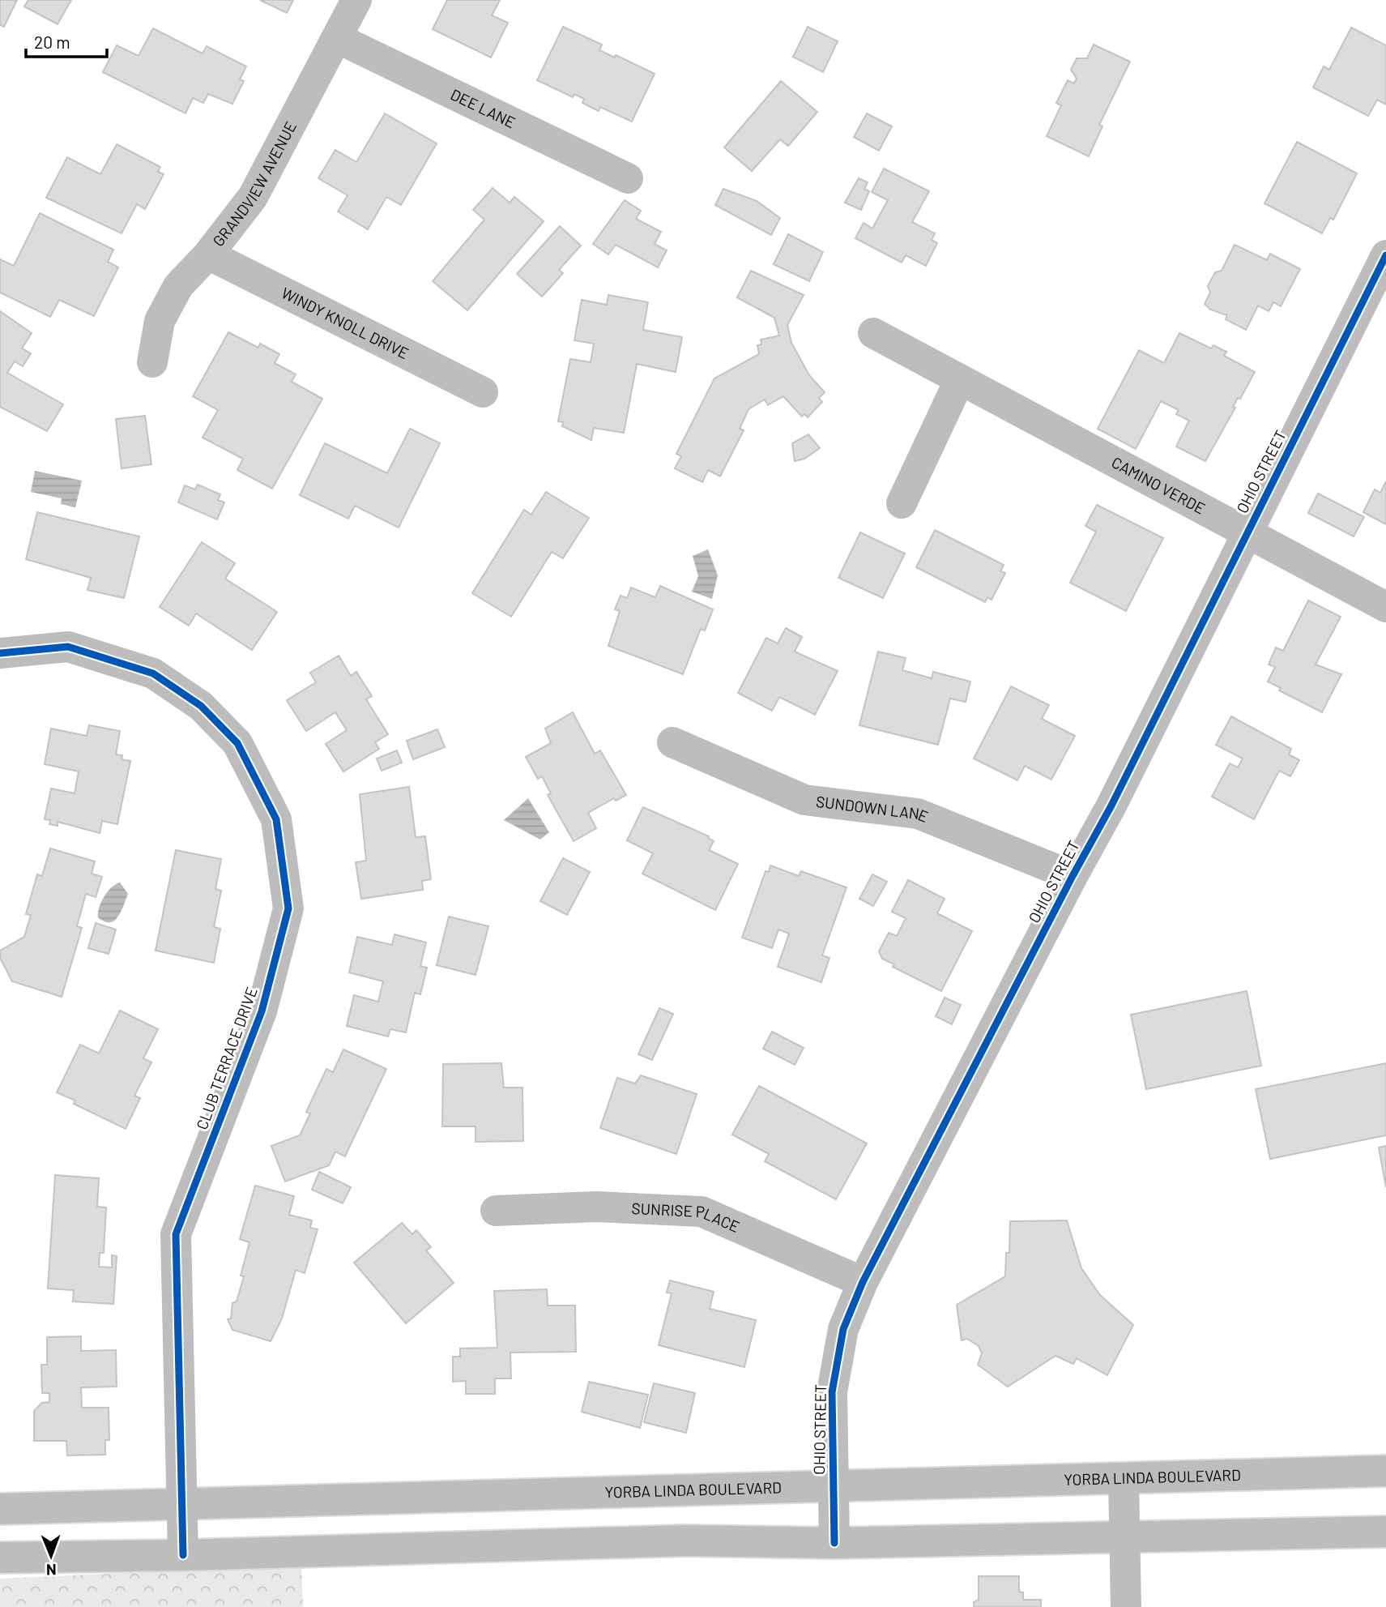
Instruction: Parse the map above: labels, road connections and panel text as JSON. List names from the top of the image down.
{
  "streets": {
    "street": [
      "DEE LANE",
      "GRANDVIEW AVENUE",
      "WINDY KNOLL DRIVE",
      "OHIO STREET",
      "CAMINO VERDE",
      "SUNDOWN LANE",
      "CLUB TERRACE DRIVE",
      "SUNRISE PLACE",
      "YORBA LINDA BOULEVARD"
    ]
  },
  "crossings": [
    ["DEE LANE", "GRANDVIEW AVENUE"],
    ["GRANDVIEW AVENUE", "WINDY KNOLL DRIVE"],
    ["OHIO STREET", "CAMINO VERDE"],
    ["OHIO STREET", "SUNDOWN LANE"],
    ["OHIO STREET", "SUNRISE PLACE"],
    ["OHIO STREET", "YORBA LINDA BOULEVARD"],
    ["CLUB TERRACE DRIVE", "YORBA LINDA BOULEVARD"]
  ],
  "scale_bar": "20 m",
  "north": "bottom"
}
